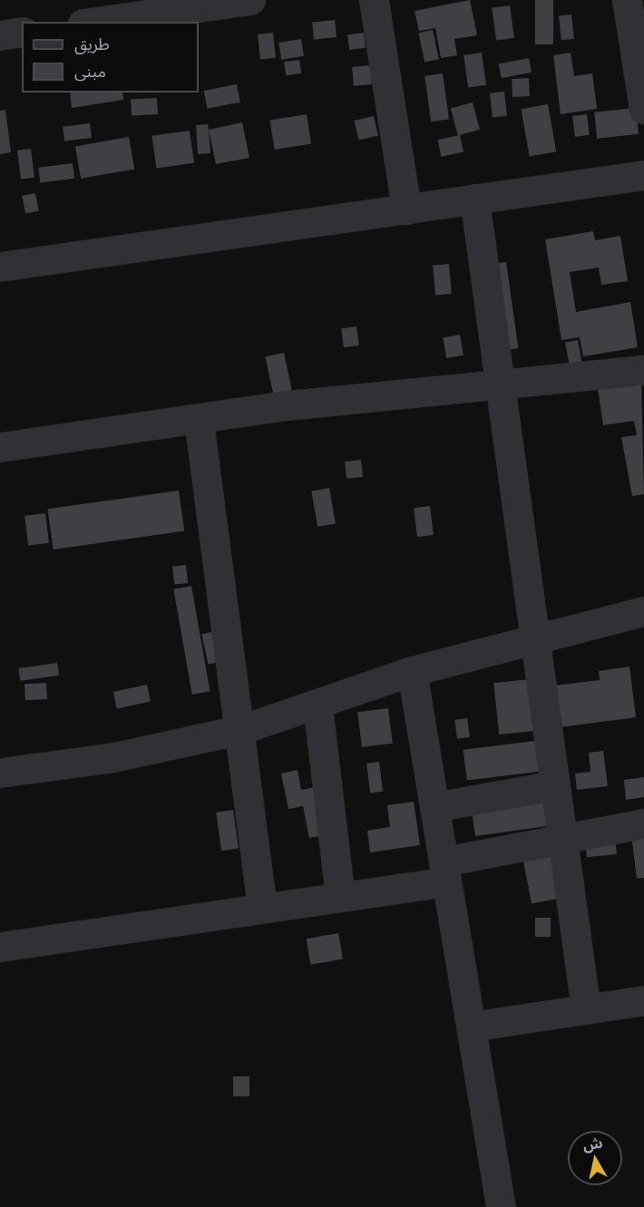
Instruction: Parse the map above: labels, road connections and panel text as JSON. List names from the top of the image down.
{
  "legend": ["طريق", "مبنى"],
  "north": "top"
}
